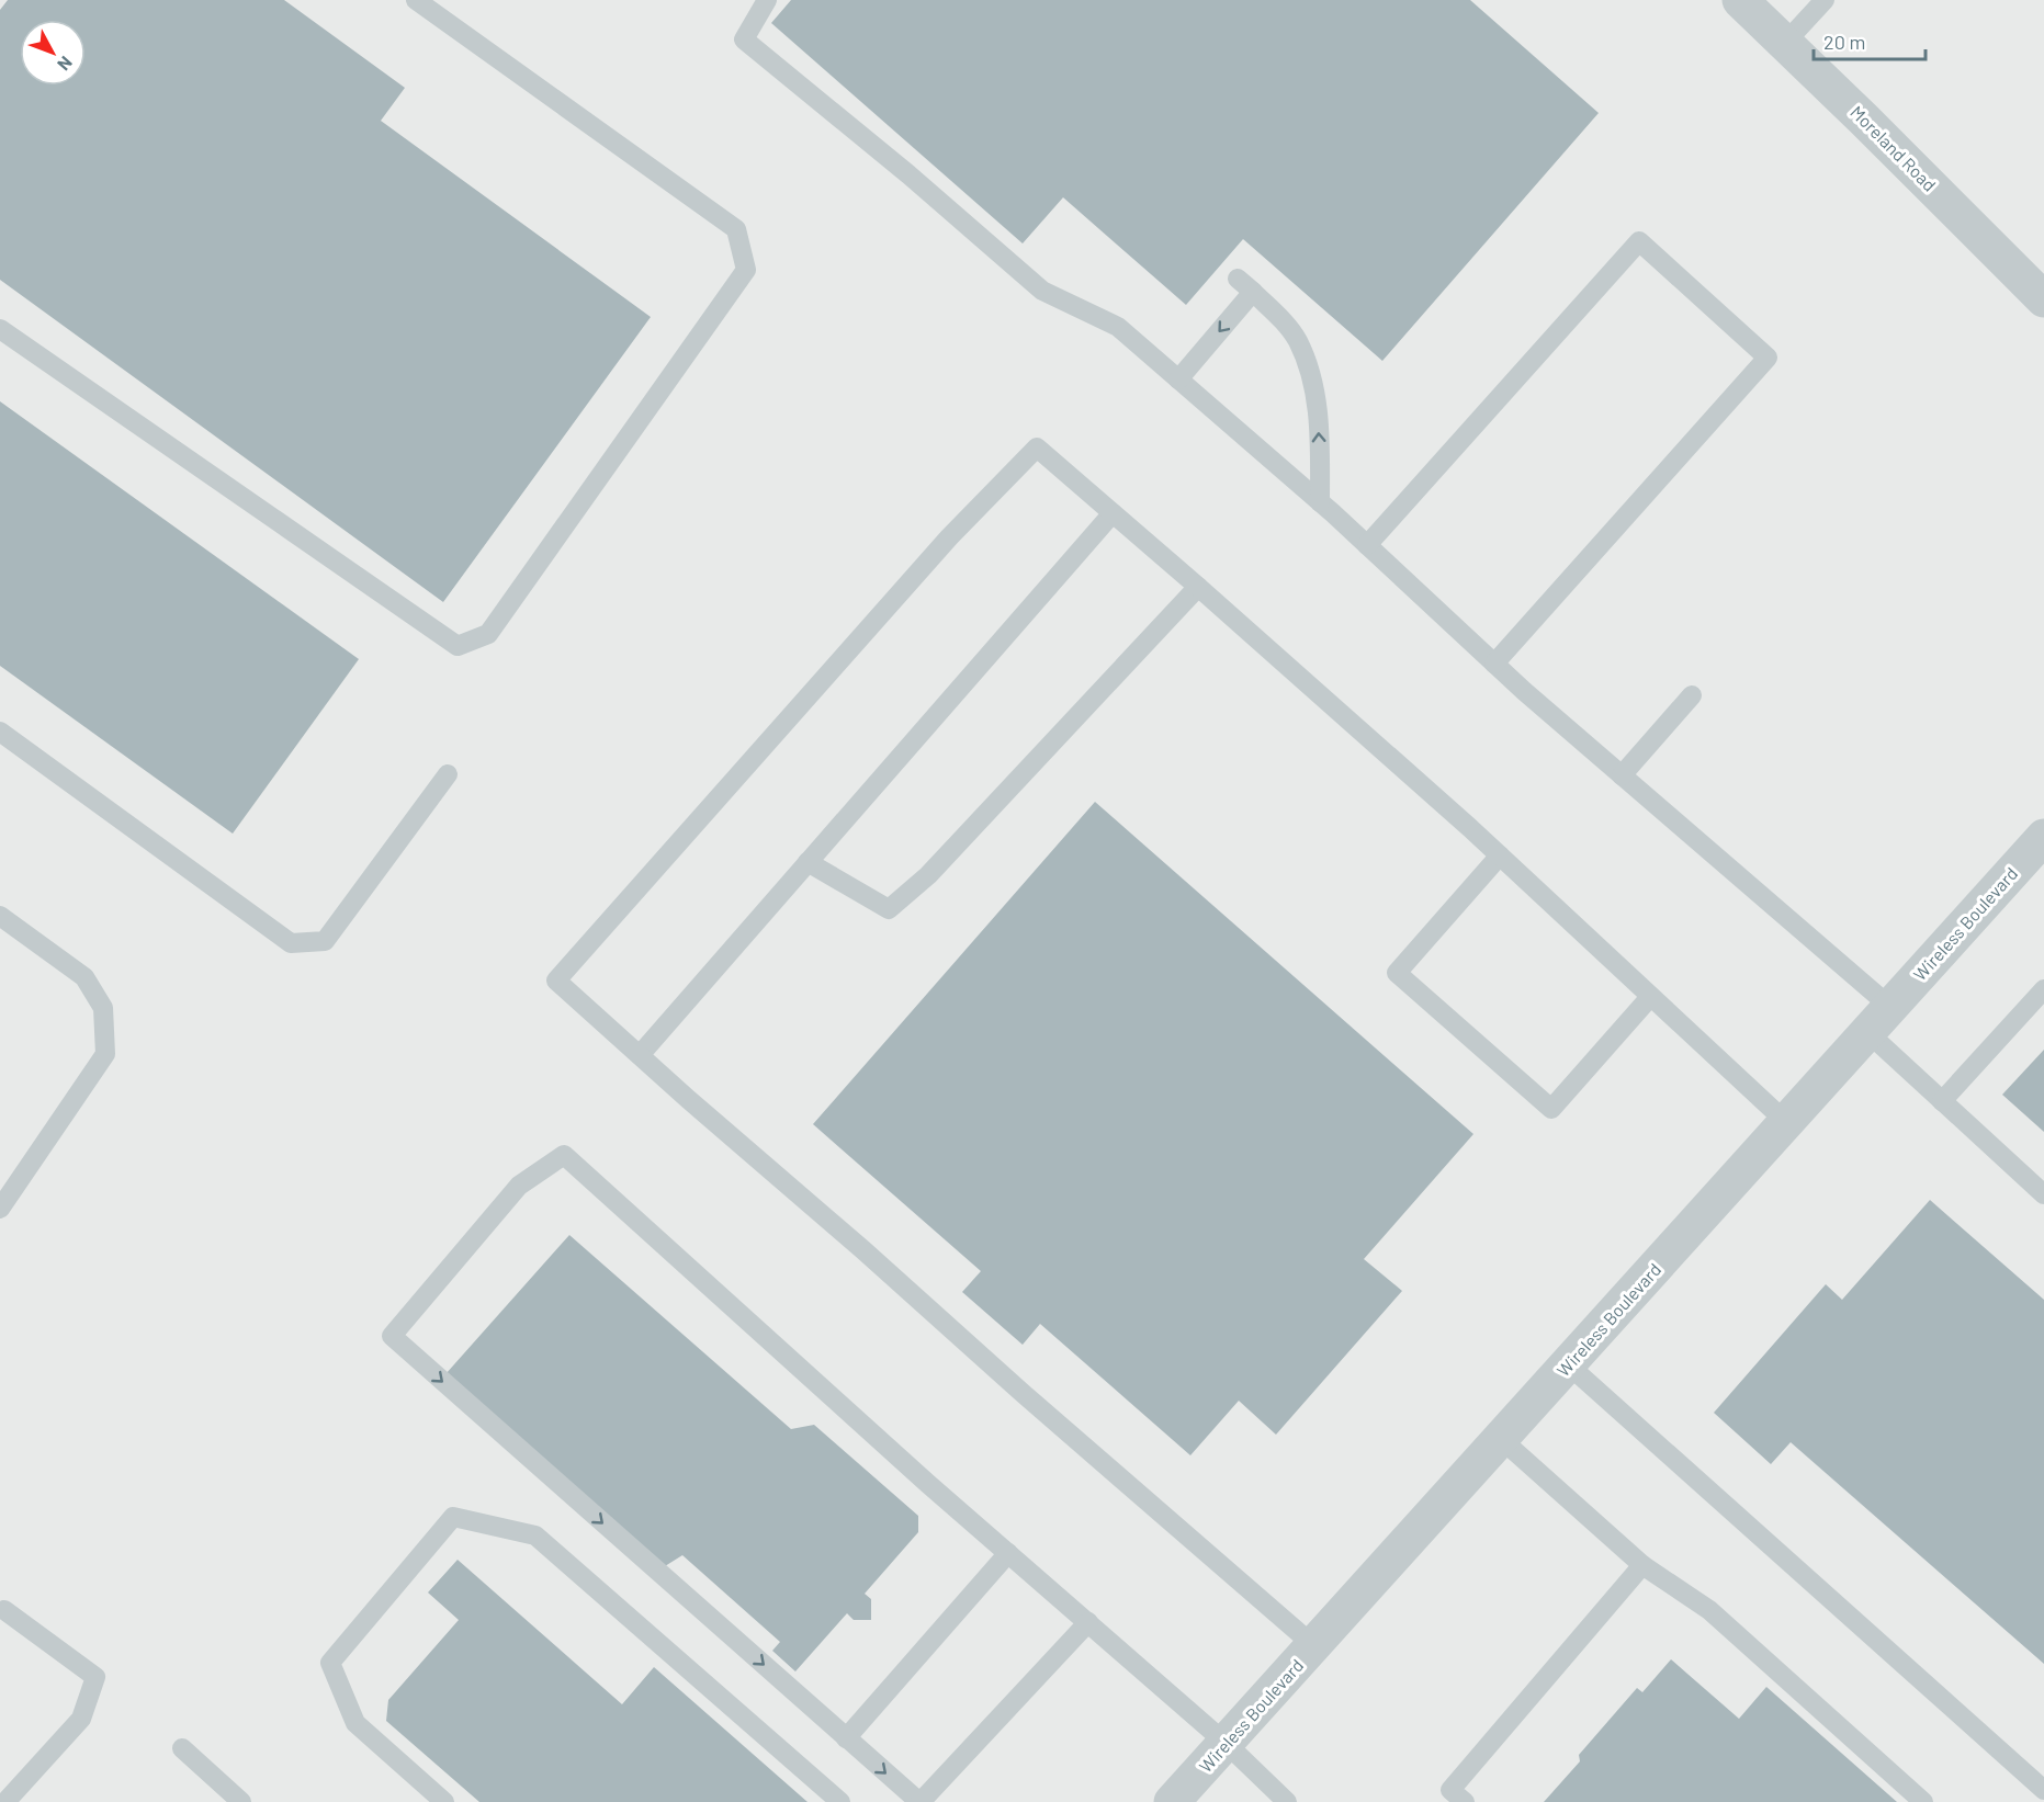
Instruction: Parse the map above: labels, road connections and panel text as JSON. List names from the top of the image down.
{
  "streets": {
    "street": ["Moreland Road", "Wireless Boulevard"]
  },
  "scale_bar": "20 m",
  "north": "bottom right"
}
